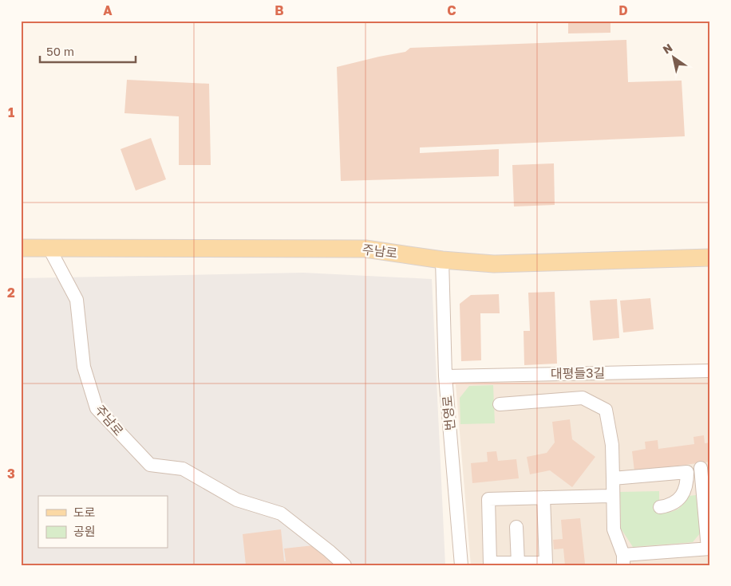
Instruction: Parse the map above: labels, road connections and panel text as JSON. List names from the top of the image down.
{
  "streets": {
    "main road": ["주남로"],
    "street": ["대평들3길", "번영로"]
  },
  "crossings": [
    ["주남로", "번영로"],
    ["대평들3길", "번영로"]
  ],
  "legend": ["도로", "공원"],
  "scale_bar": "50 m",
  "north": "top left",
  "grid": {
    "columns": [
      "A",
      "B",
      "C",
      "D"
    ],
    "rows": ["1", "2", "3"]
  }
}
